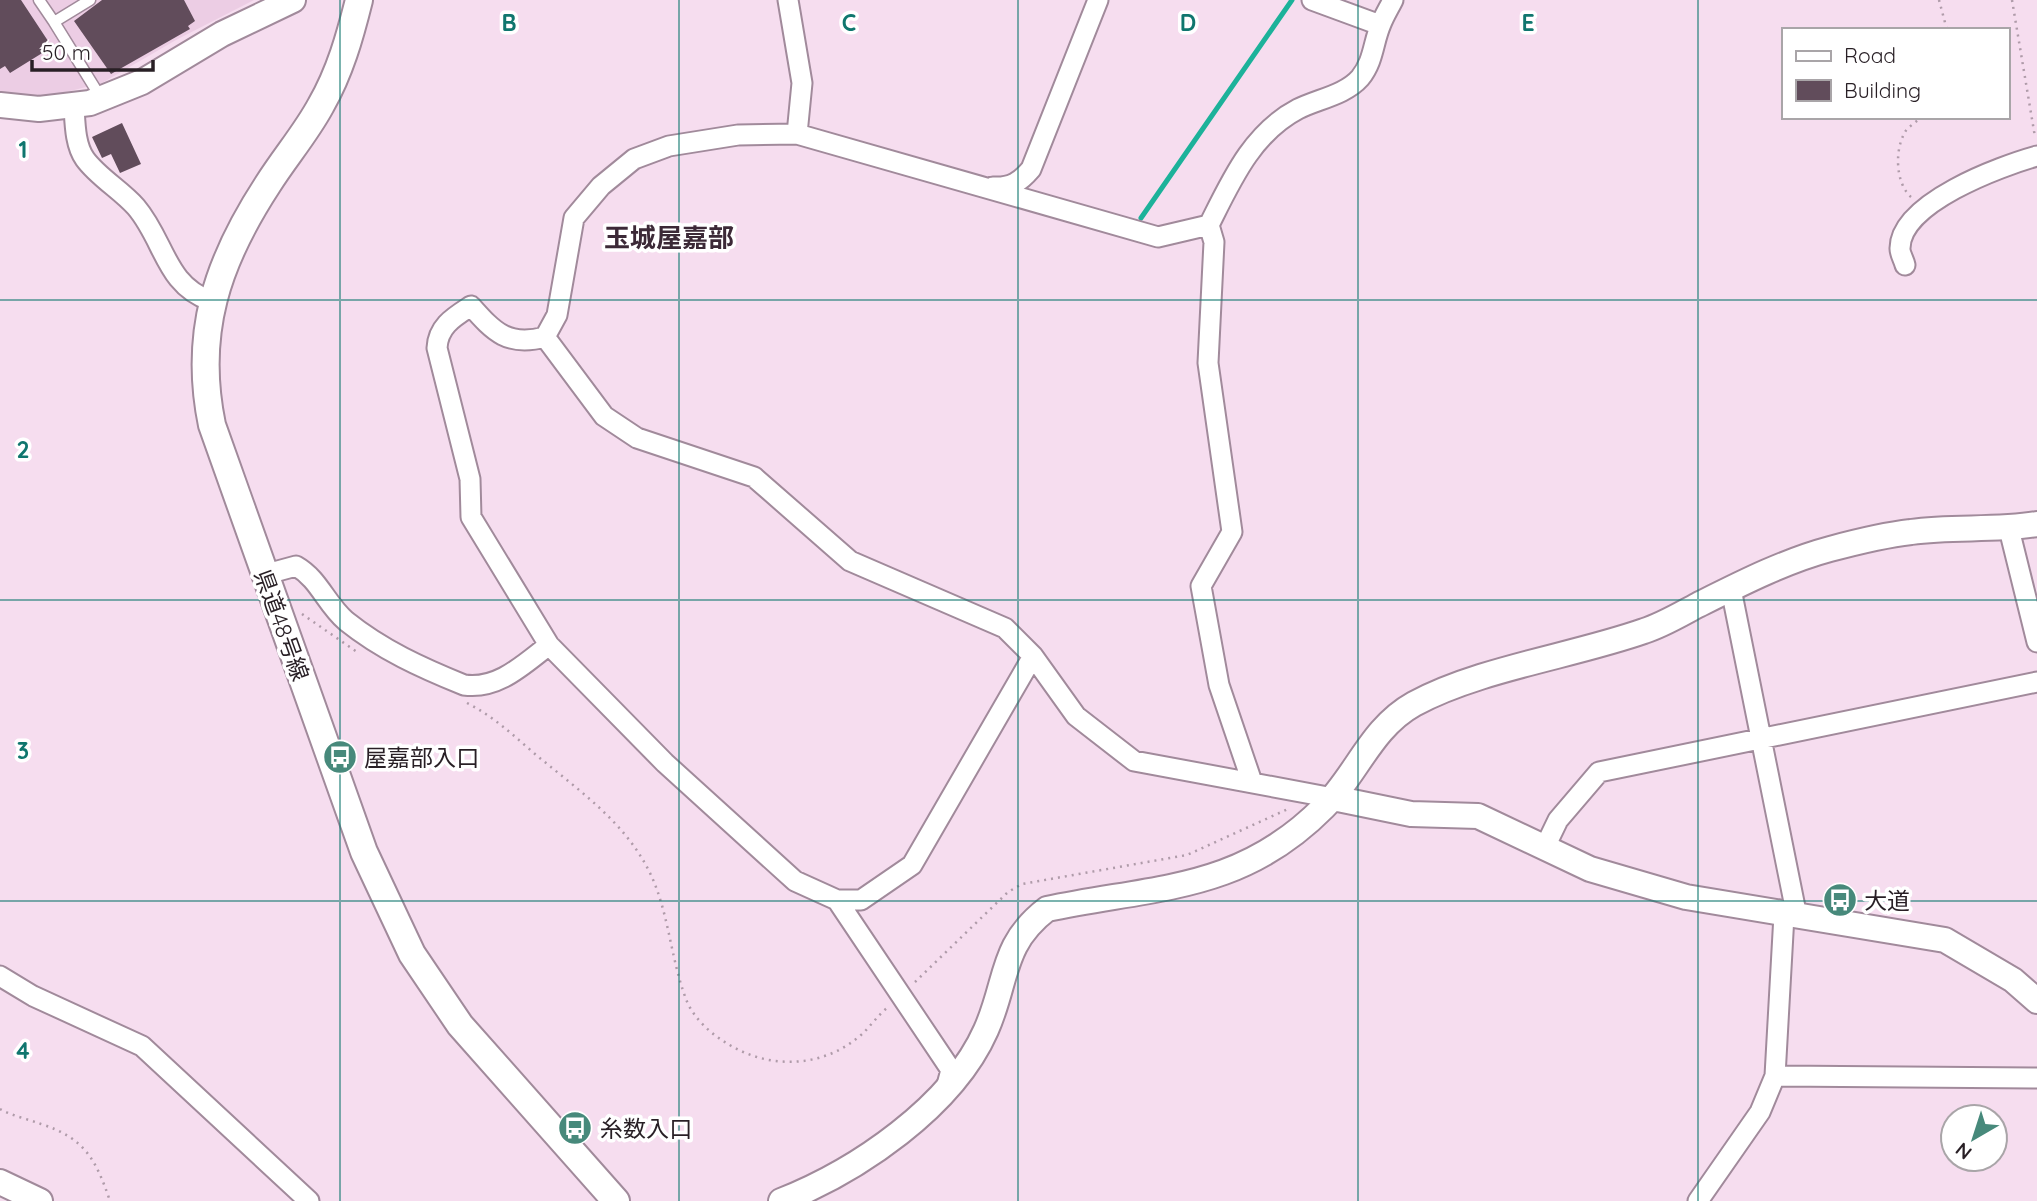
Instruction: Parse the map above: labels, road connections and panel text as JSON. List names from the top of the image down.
{
  "streets": {
    "main road": ["県道48号線"]
  },
  "districts": ["玉城屋嘉部"],
  "places": {
    "bus stop": ["屋嘉部入口", "大道", "糸数入口"]
  },
  "legend": ["Road", "Building"],
  "scale_bar": "50 m",
  "north": "bottom left",
  "grid": {
    "columns": [
      "B",
      "C",
      "D",
      "E"
    ],
    "rows": [
      "1",
      "2",
      "3",
      "4"
    ]
  }
}
